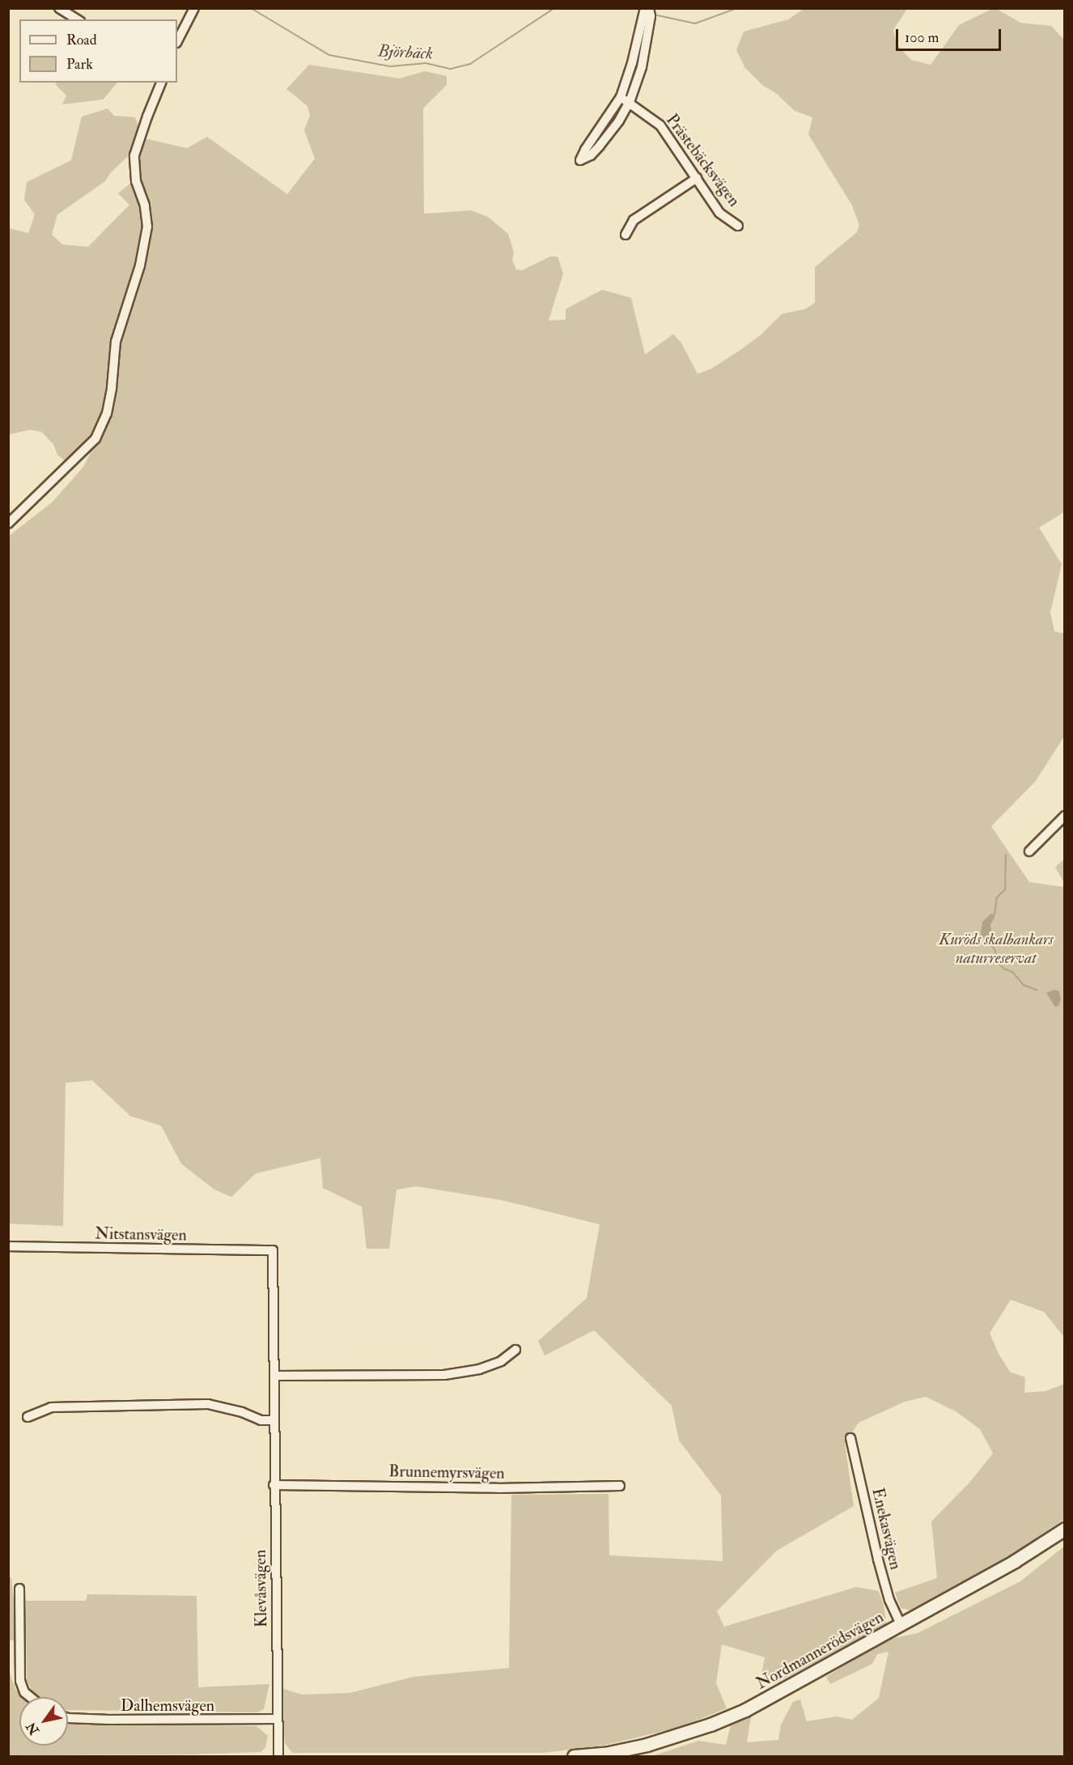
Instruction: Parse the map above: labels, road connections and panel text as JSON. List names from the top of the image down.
{
  "streets": {
    "main road": ["Nordmannerödsvägen"],
    "street": [
      "Prästebäcksvägen",
      "Nitstansvägen",
      "Brunnemyrsvägen",
      "Enekasvägen",
      "Klevåsvägen",
      "Dalhemsvägen"
    ]
  },
  "crossings": [
    ["Nitstansvägen", "Klevåsvägen"],
    ["Brunnemyrsvägen", "Klevåsvägen"],
    ["Enekasvägen", "Nordmannerödsvägen"],
    ["Klevåsvägen", "Dalhemsvägen"]
  ],
  "water": ["Björbäck"],
  "parks": ["Kuröds skalbankars naturreservat"],
  "legend": ["Road", "Park"],
  "scale_bar": "100 m",
  "north": "bottom left"
}
